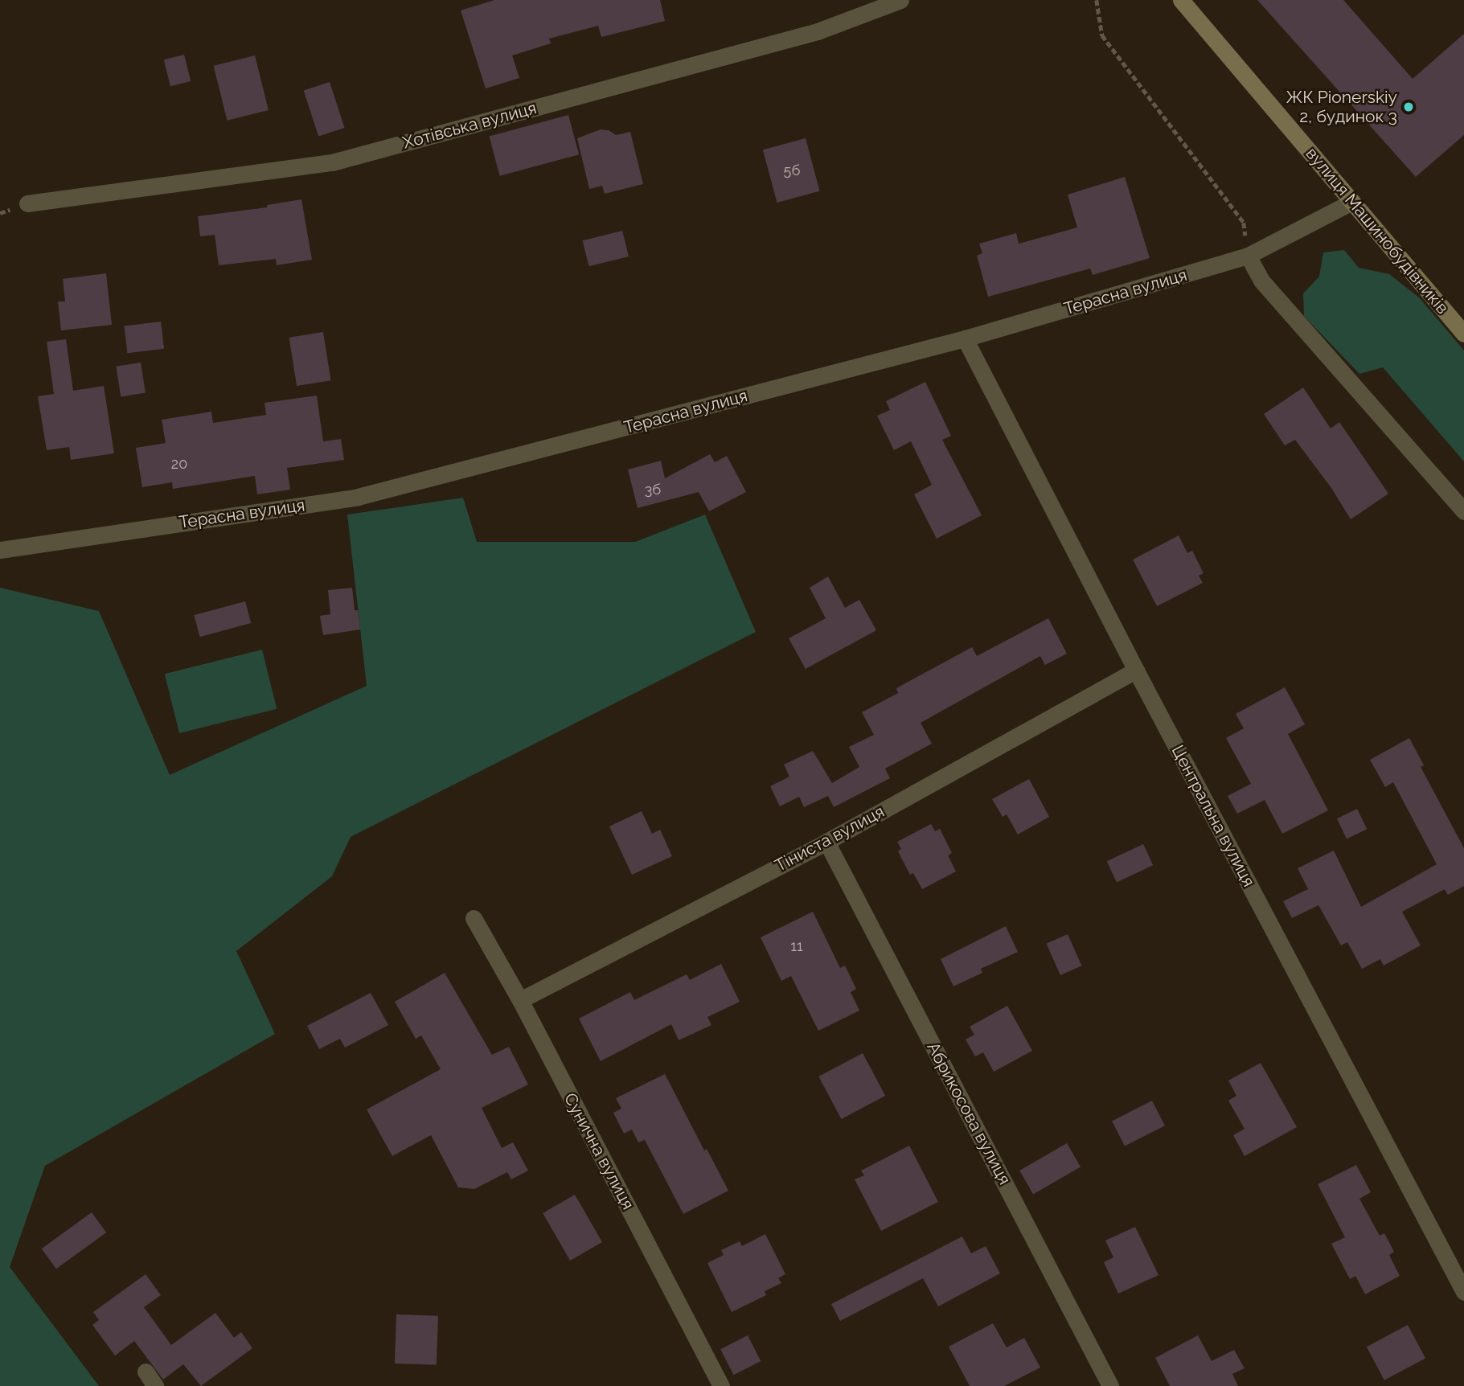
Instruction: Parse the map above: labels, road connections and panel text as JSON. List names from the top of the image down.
{
  "streets": {
    "street": [
      "Хотівська вулиця",
      "вулиця Машинобудівників",
      "Терасна вулиця",
      "Центральна вулиця",
      "Тіниста вулиця",
      "Абрикосова вулиця",
      "Сунична вулиця"
    ]
  },
  "crossings": [
    ["вулиця Машинобудівників", "Терасна вулиця"],
    ["Терасна вулиця", "Центральна вулиця"],
    ["Центральна вулиця", "Тіниста вулиця"],
    ["Тіниста вулиця", "Абрикосова вулиця"],
    ["Тіниста вулиця", "Сунична вулиця"]
  ],
  "places": ["ЖК Pionerskiy 2, будинок 3"],
  "house_numbers": [
    "5б",
    "20",
    "3б",
    "11"
  ]
}
